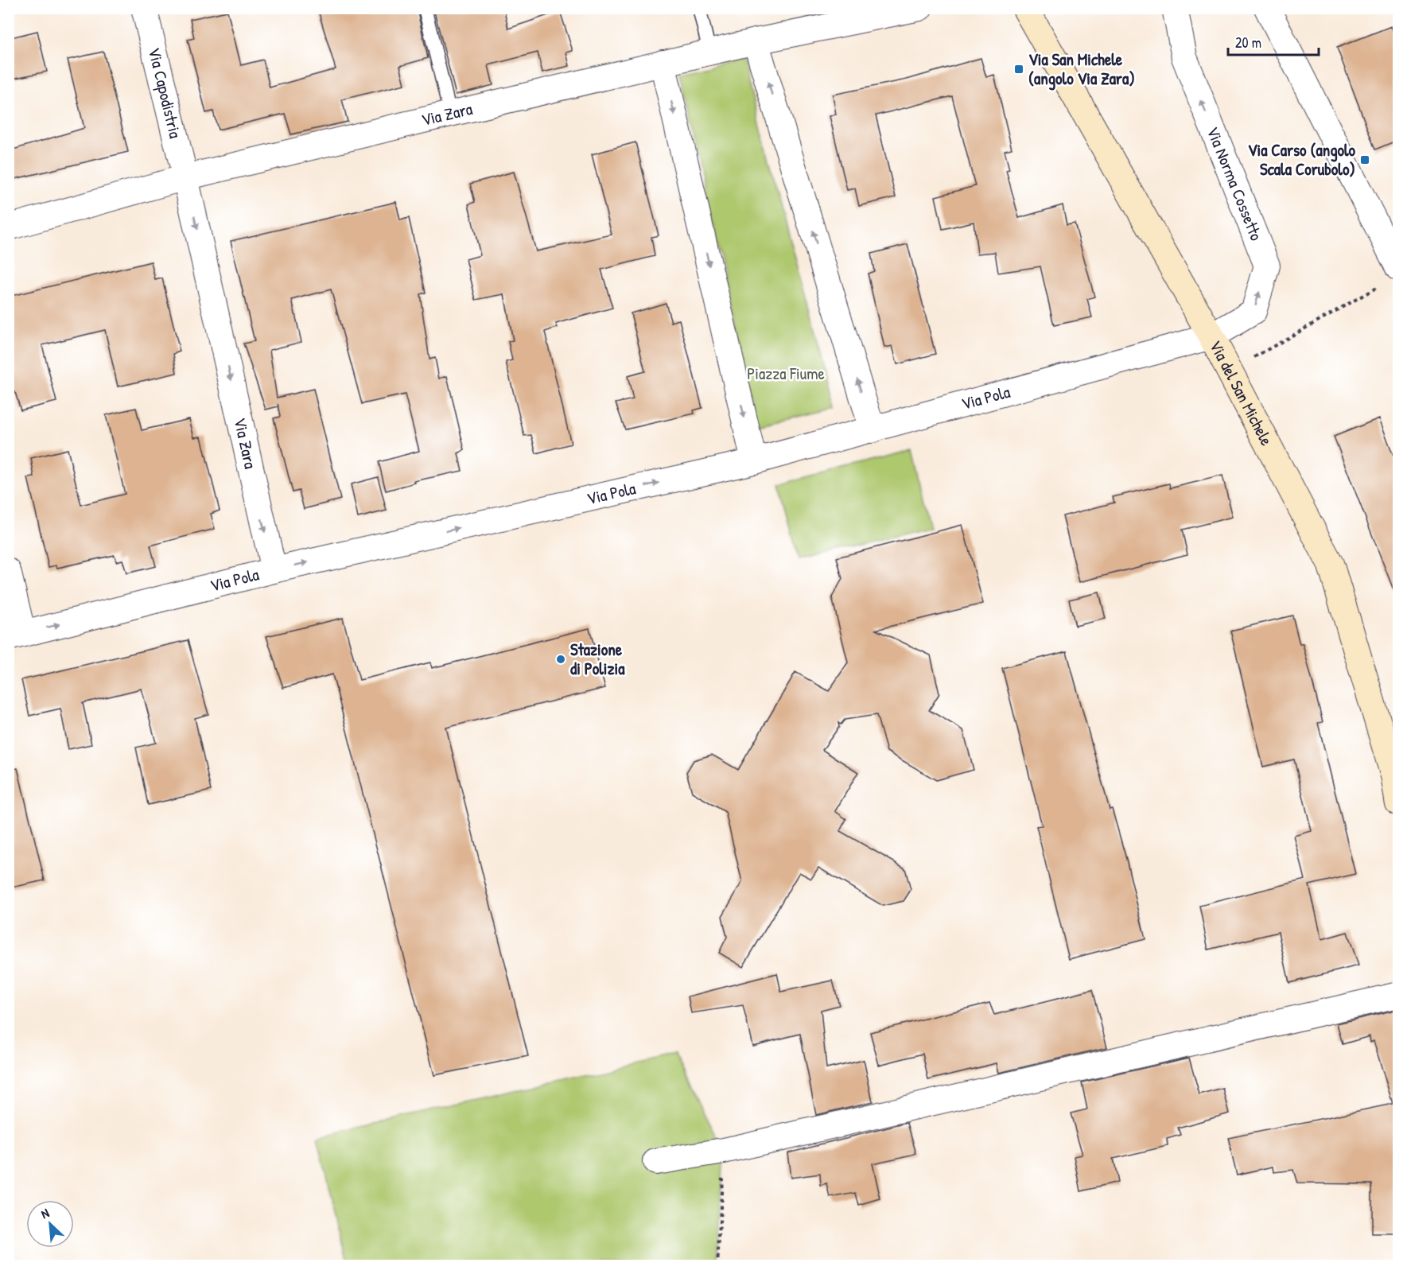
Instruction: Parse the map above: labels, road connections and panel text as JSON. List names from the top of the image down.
{
  "streets": {
    "main road": ["Via del San Michele"],
    "street": [
      "Via Capodistria",
      "Via Zara",
      "Via Norma Cossetto",
      "Via Pola"
    ]
  },
  "crossings": [
    ["Via Capodistria", "Via Zara"],
    ["Via Zara", "Via Pola"],
    ["Via Norma Cossetto", "Via del San Michele"],
    ["Via Norma Cossetto", "Via Pola"],
    ["Via del San Michele", "Via Pola"]
  ],
  "one_way": ["Via Pola"],
  "parks": ["Piazza Fiume"],
  "places": {
    "transit": ["Via San Michele (angolo Via Zara)", "Via Carso (angolo Scala Corubolo)"],
    "other": ["Stazione di Polizia"]
  },
  "scale_bar": "20 m",
  "north": "top left"
}
